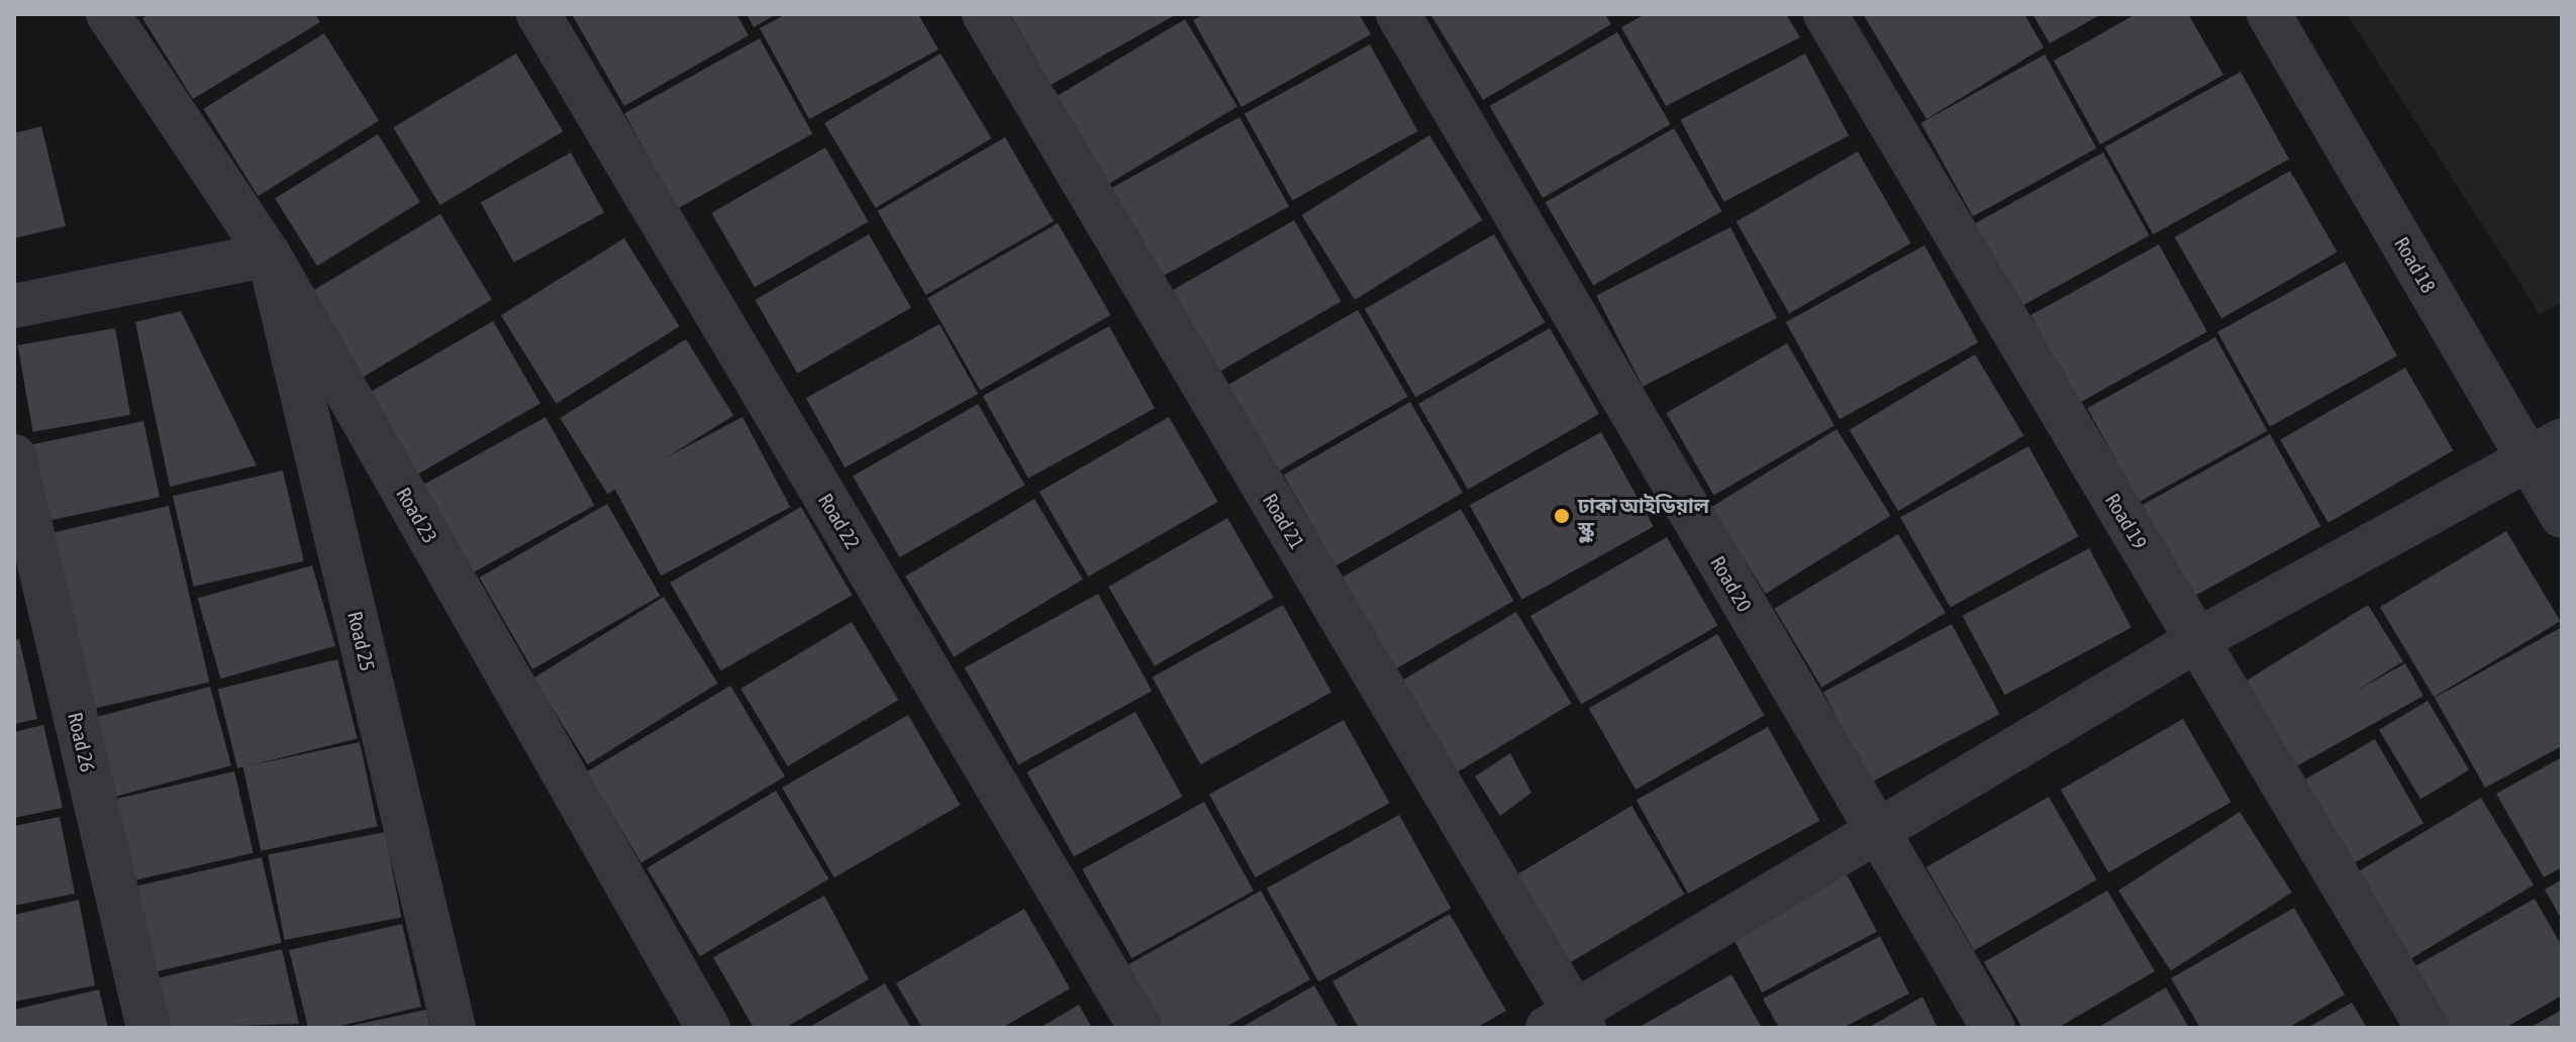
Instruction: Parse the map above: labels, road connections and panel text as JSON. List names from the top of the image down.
{
  "streets": {
    "street": [
      "Road 18",
      "Road 23",
      "Road 22",
      "Road 21",
      "Road 19",
      "Road 20",
      "Road 25",
      "Road 26"
    ]
  },
  "crossings": [
    ["Road 23", "Road 25"]
  ],
  "places": ["ঢাকা আইডিয়াল স্কুল"]
}
